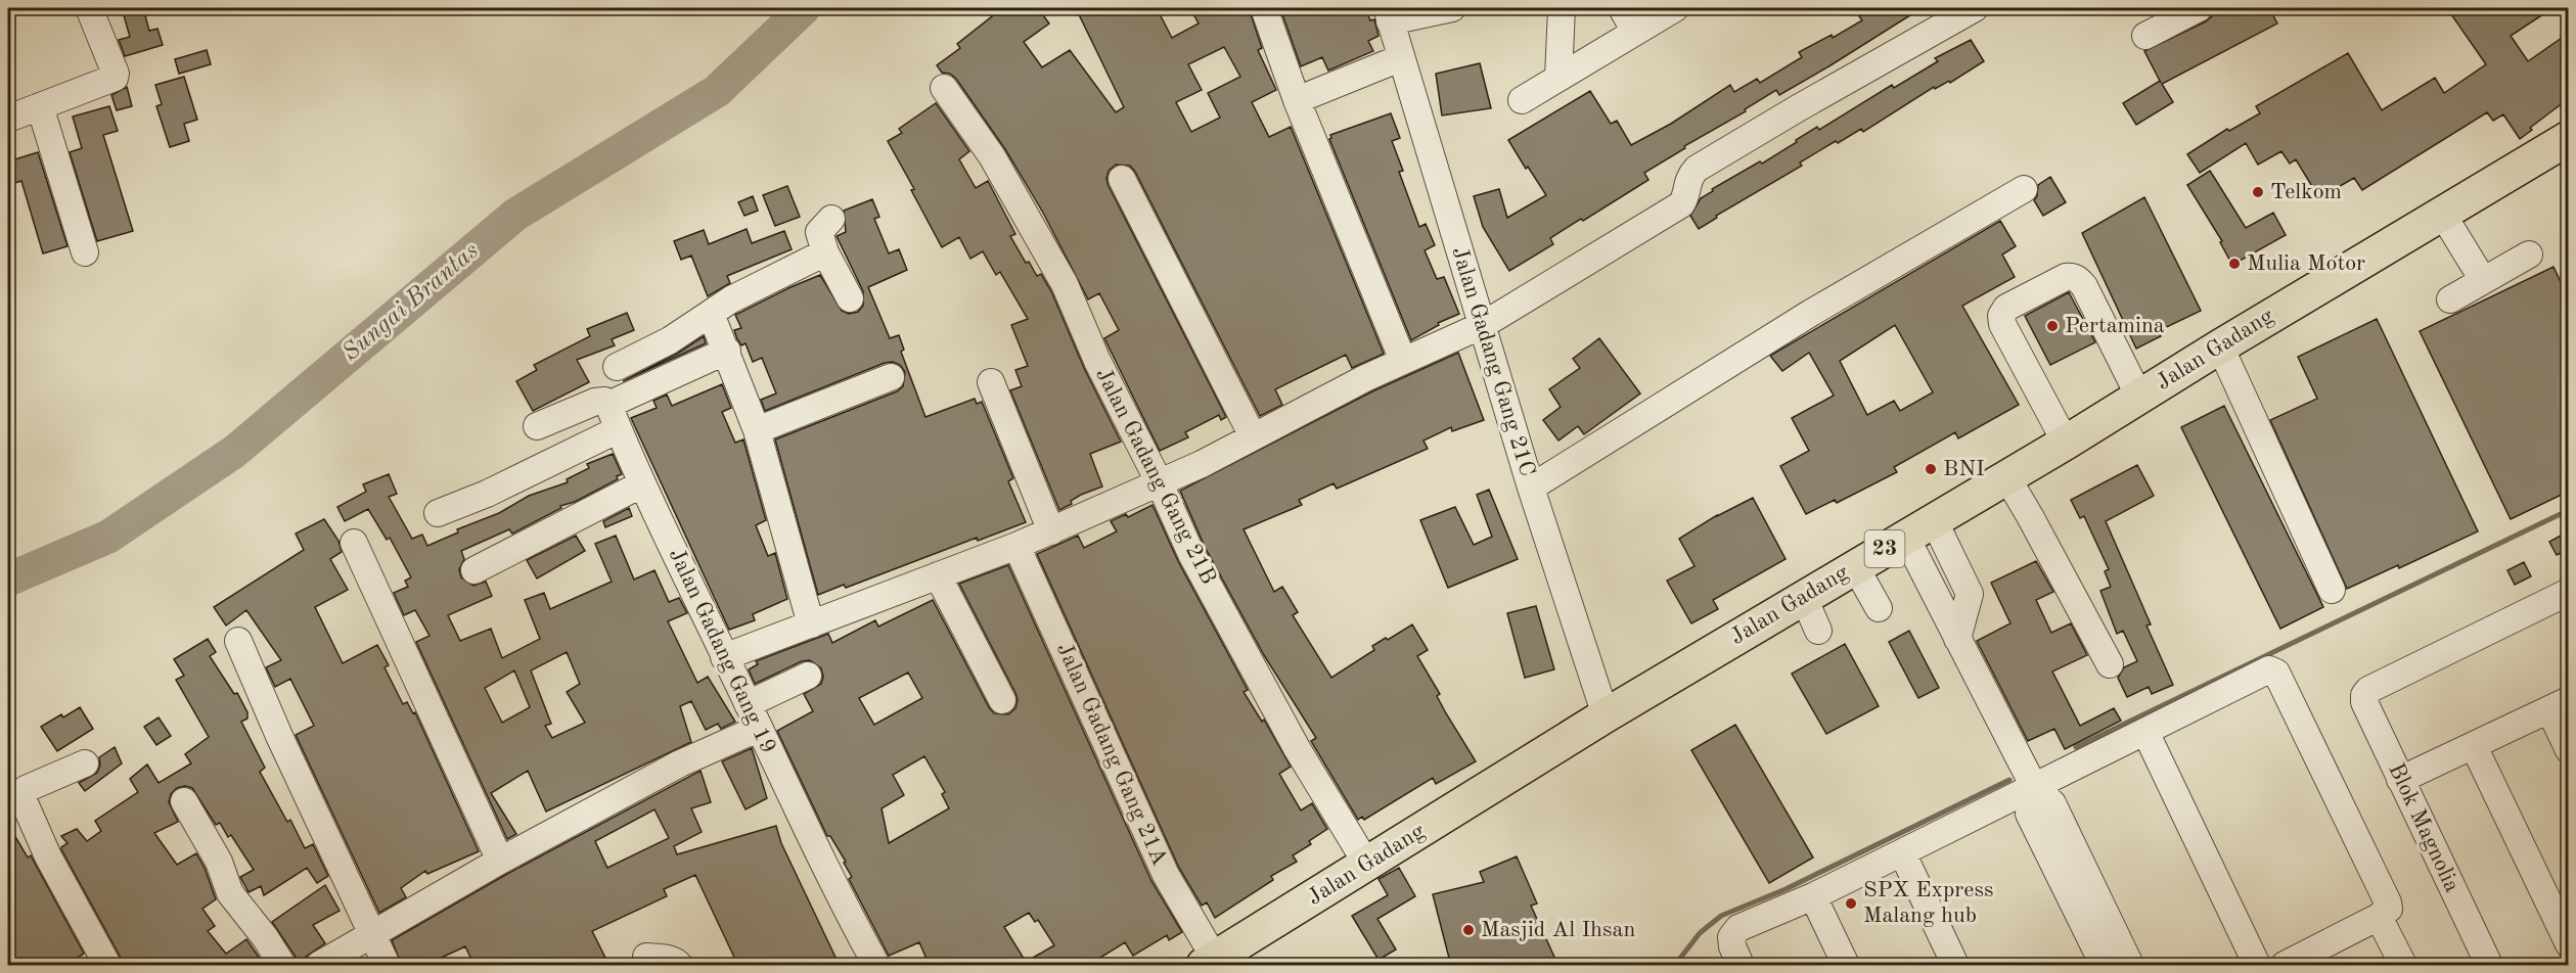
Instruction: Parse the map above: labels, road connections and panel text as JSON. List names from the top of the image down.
{
  "streets": {
    "highway": ["Jalan Gadang", "23"],
    "street": [
      "Jalan Gadang Gang 21C",
      "Jalan Gadang Gang 21B",
      "Jalan Gadang Gang 19",
      "Jalan Gadang Gang 21A",
      "Blok Magnolia"
    ]
  },
  "crossings": [
    ["Jalan Gadang", "Jalan Gadang Gang 21C"],
    ["Jalan Gadang", "Jalan Gadang Gang 21B"],
    ["Jalan Gadang", "Jalan Gadang Gang 21A"]
  ],
  "water": ["Sungai Brantas"],
  "places": [
    "Telkom",
    "Mulia Motor",
    "Pertamina",
    "BNI",
    "SPX Express Malang hub",
    "Masjid Al Ihsan"
  ]
}
